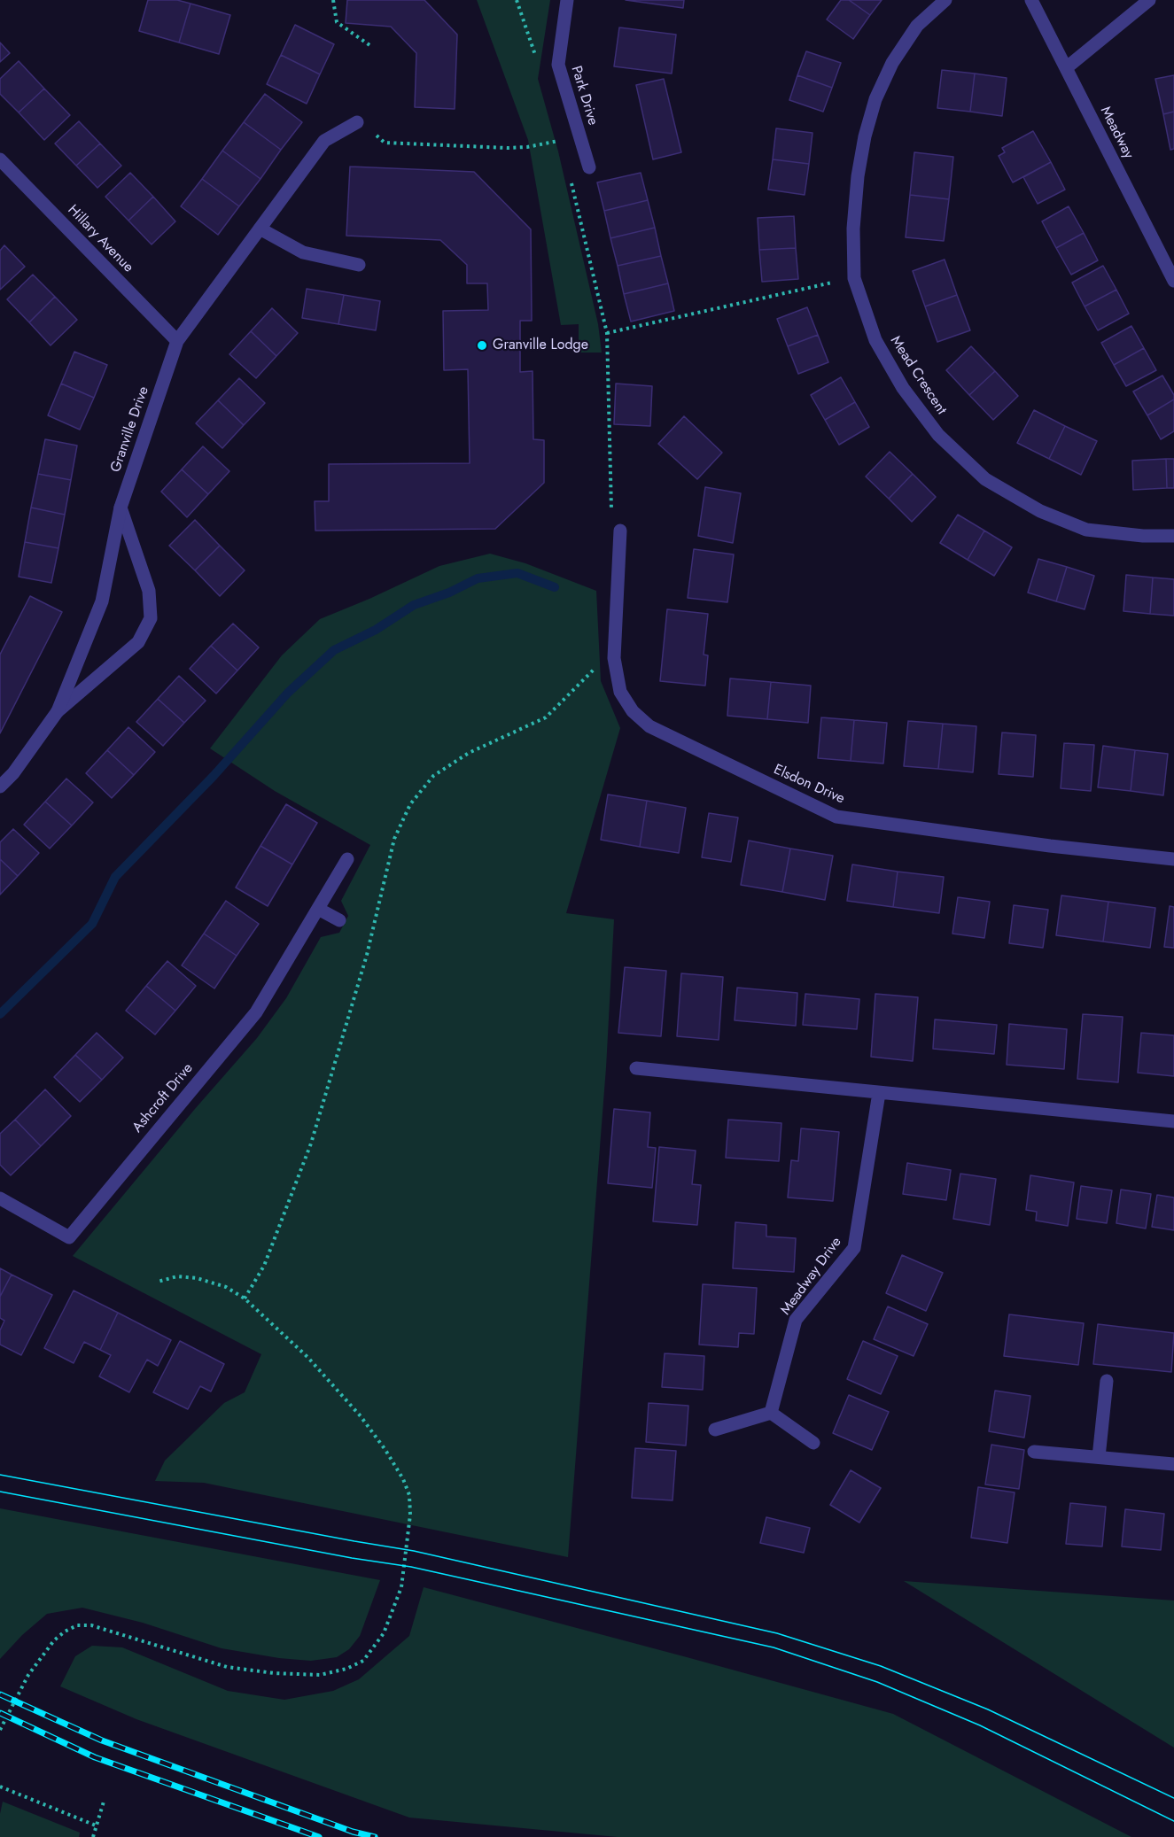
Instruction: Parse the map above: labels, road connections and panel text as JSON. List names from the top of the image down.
{
  "streets": {
    "street": [
      "Park Drive",
      "Meadway",
      "Hillary Avenue",
      "Mead Crescent",
      "Granville Drive",
      "Elsdon Drive",
      "Ashcroft Drive",
      "Meadway Drive"
    ]
  },
  "crossings": [
    ["Hillary Avenue", "Granville Drive"]
  ],
  "places": ["Granville Lodge"]
}
